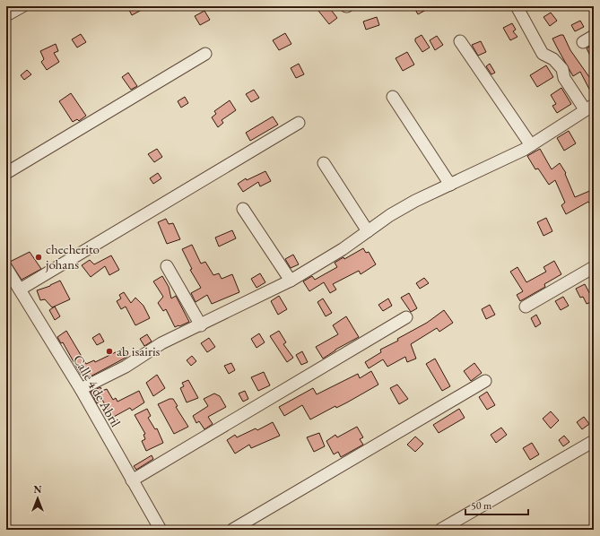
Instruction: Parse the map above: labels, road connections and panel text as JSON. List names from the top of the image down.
{
  "streets": {
    "street": ["Calle 4 de Abril"]
  },
  "places": ["checherito johans", "ab isairis"],
  "scale_bar": "50 m",
  "north": "top"
}
